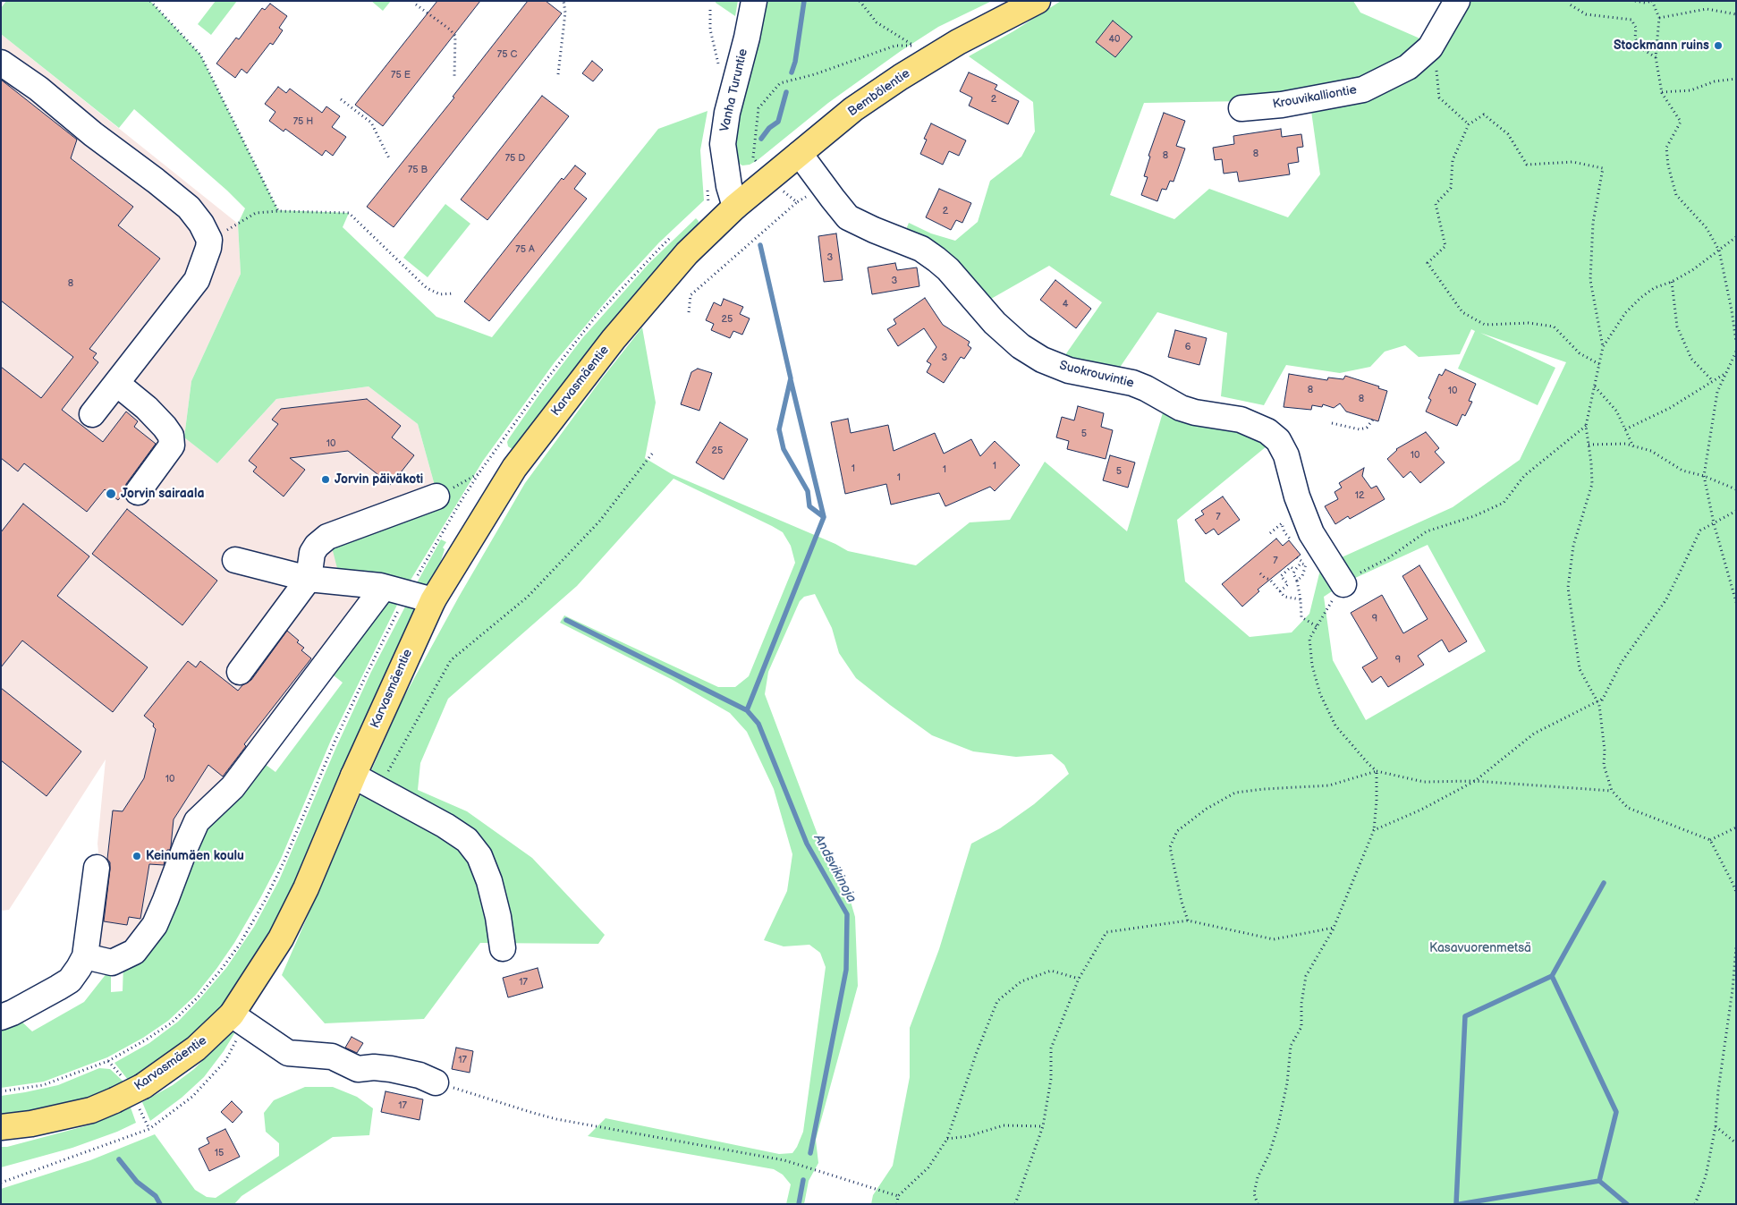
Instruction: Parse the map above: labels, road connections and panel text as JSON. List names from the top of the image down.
{
  "streets": {
    "main road": ["Bembölentie", "Karvasmäentie"],
    "street": ["Vanha Turuntie", "Krouvikalliontie", "Suokrouvintie"]
  },
  "crossings": [
    ["Vanha Turuntie", "Bembölentie"],
    ["Vanha Turuntie", "Karvasmäentie"],
    ["Bembölentie", "Suokrouvintie"],
    ["Bembölentie", "Karvasmäentie"]
  ],
  "water": ["Andsvikinoja"],
  "parks": ["Kasavuorenmetsä"],
  "places": [
    "Stockmann ruins",
    "Jorvin päiväkoti",
    "Jorvin sairaala",
    "Keinumäen koulu"
  ],
  "house_numbers": [
    "40",
    "75 C",
    "75 E",
    "2",
    "75 H",
    "8",
    "8",
    "75 D",
    "75 B",
    "2",
    "75 A",
    "3",
    "3",
    "8",
    "4",
    "25",
    "6",
    "3",
    "8",
    "10",
    "8",
    "5",
    "10",
    "25",
    "10",
    "1",
    "1",
    "1",
    "5",
    "1",
    "12",
    "7",
    "7",
    "9",
    "9",
    "10",
    "17",
    "17",
    "17",
    "15"
  ]
}
